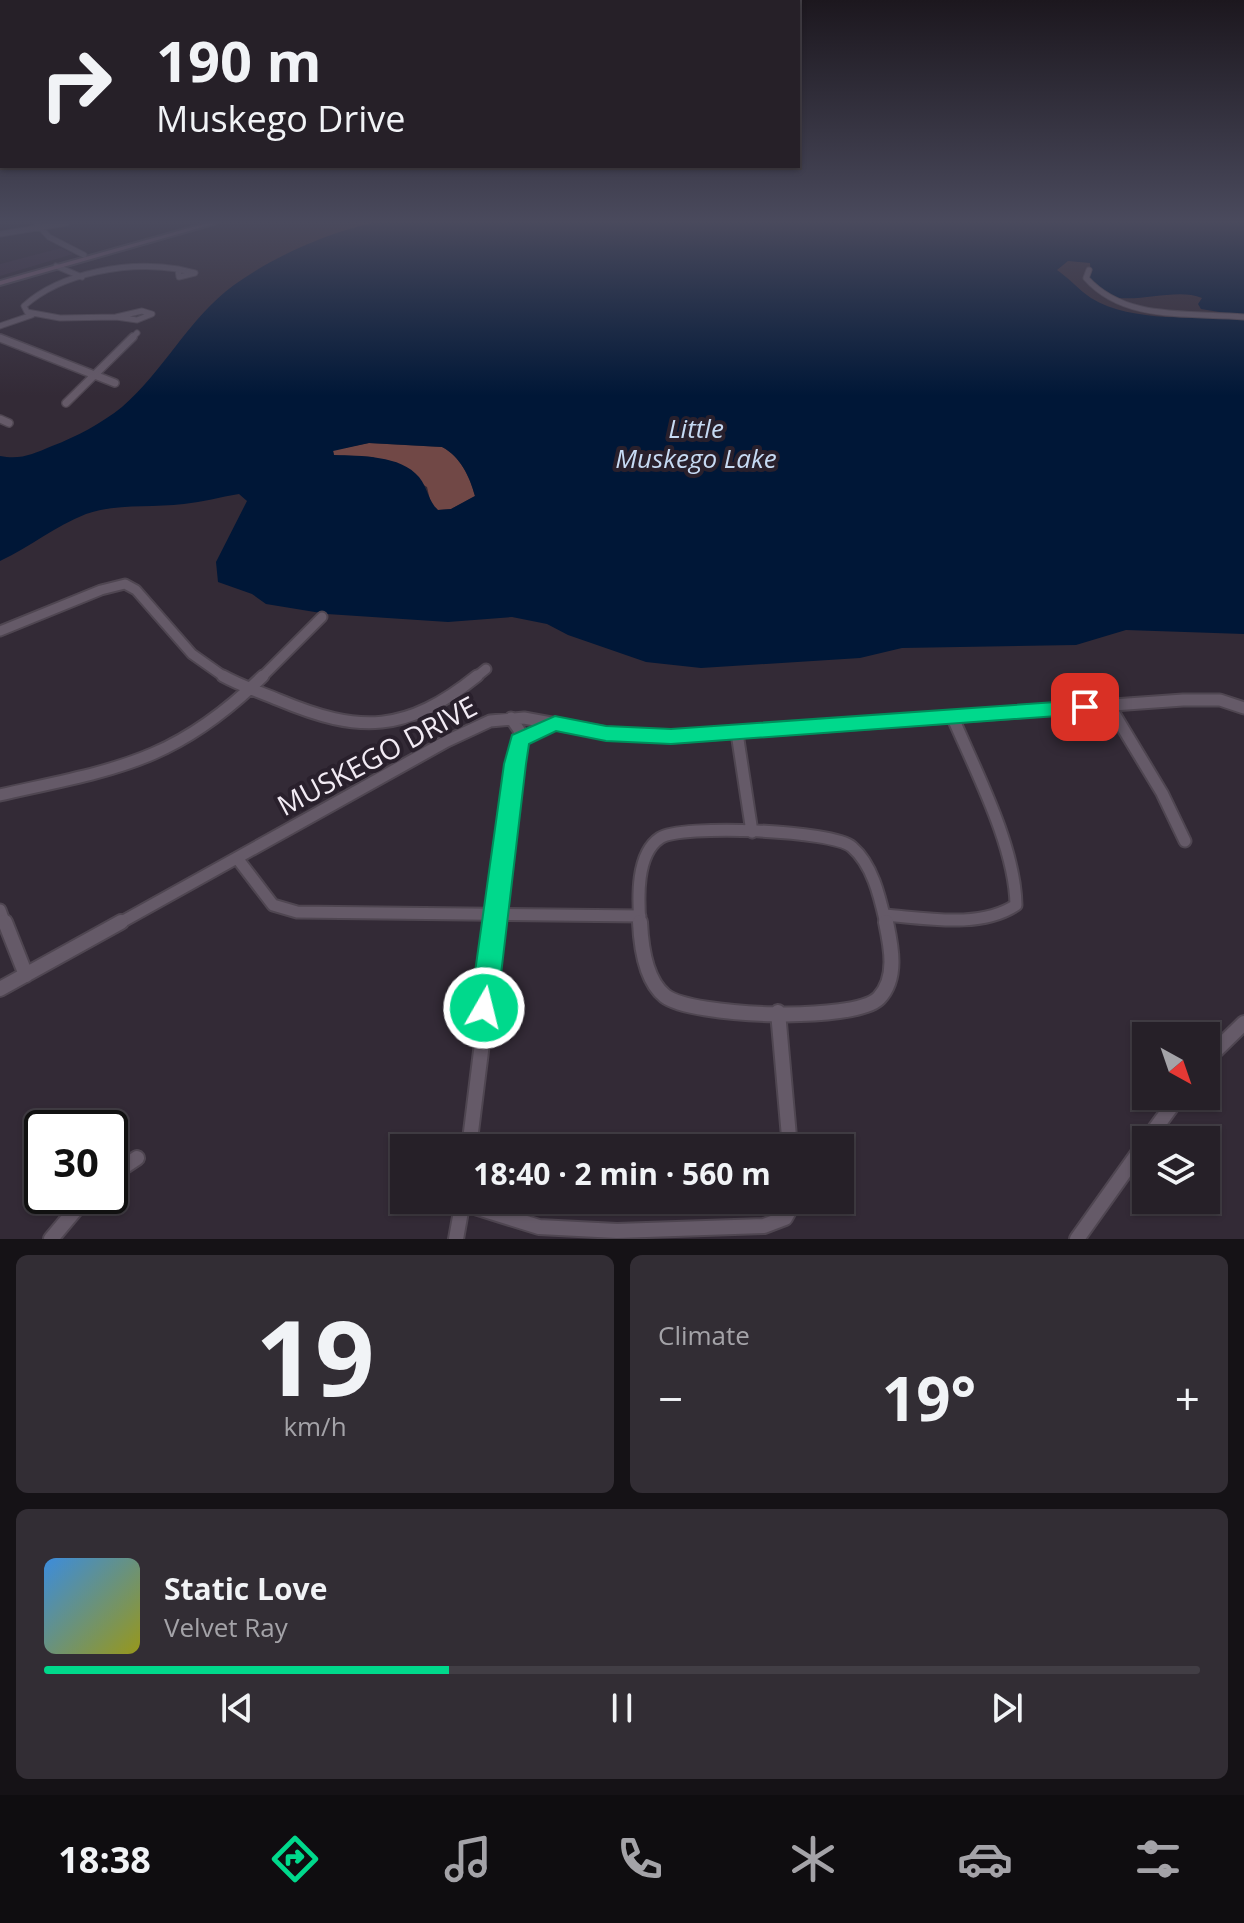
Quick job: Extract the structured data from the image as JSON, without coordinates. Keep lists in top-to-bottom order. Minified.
{"streets":{"street":["MUSKEGO DRIVE"]},"water":["Little Muskego Lake"],"north":"bottom right","page":{"turn":["190 m","Muskego Drive"],"limit":"30","trip":"18:40 · 2 min · 560 m","tile":[["19","km/h"],"Climate"],"heat":["−","19°","+"],"song":["Static Love","Velvet Ray"],"tabs":"18:38"}}
